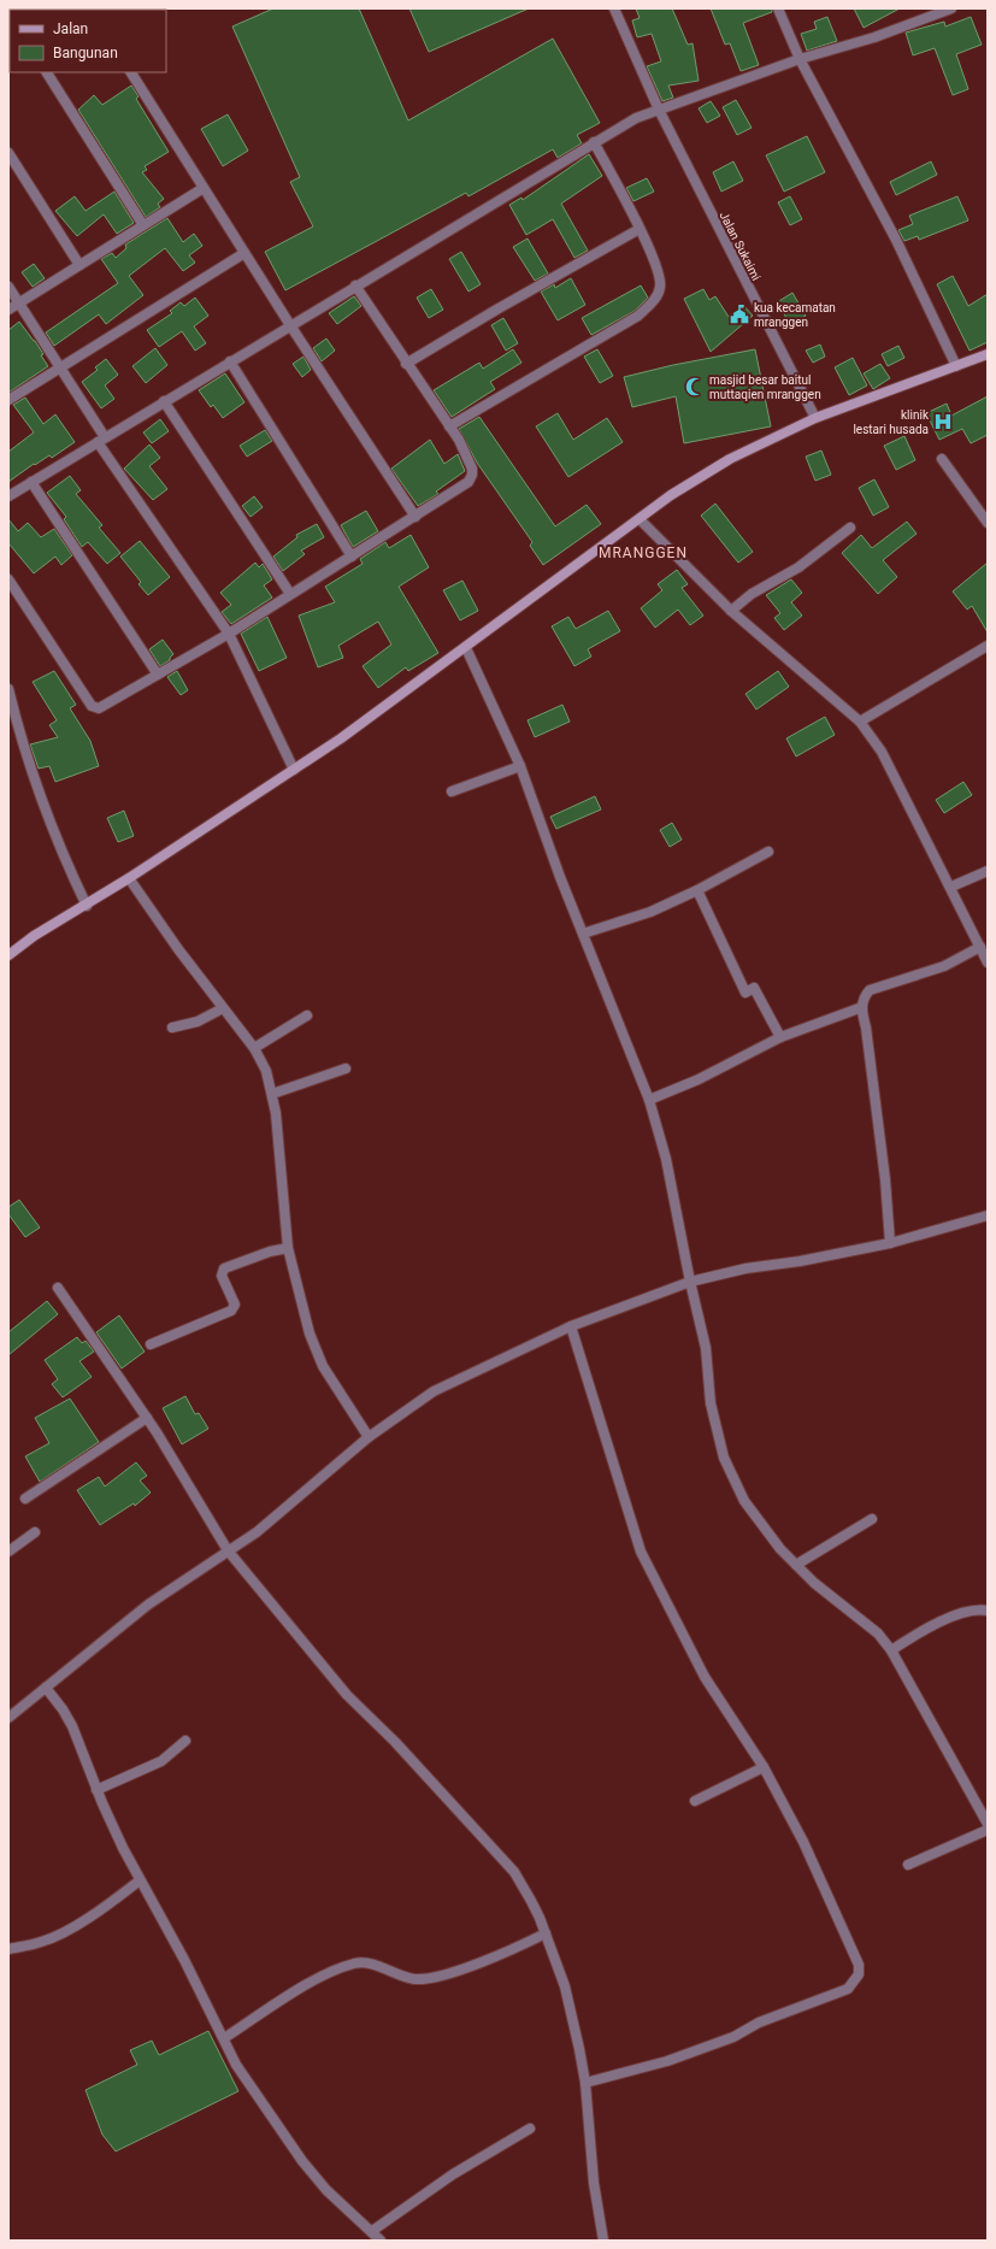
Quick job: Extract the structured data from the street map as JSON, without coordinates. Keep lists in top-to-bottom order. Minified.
{"streets":{"street":["Jalan Sukaimi"]},"districts":["MRANGGEN"],"places":{"public building":["kua kecamatan mranggen"],"mosque":["masjid besar baitul muttaqien mranggen"],"hospital":["klinik lestari husada"]},"legend":["Jalan","Bangunan"]}
